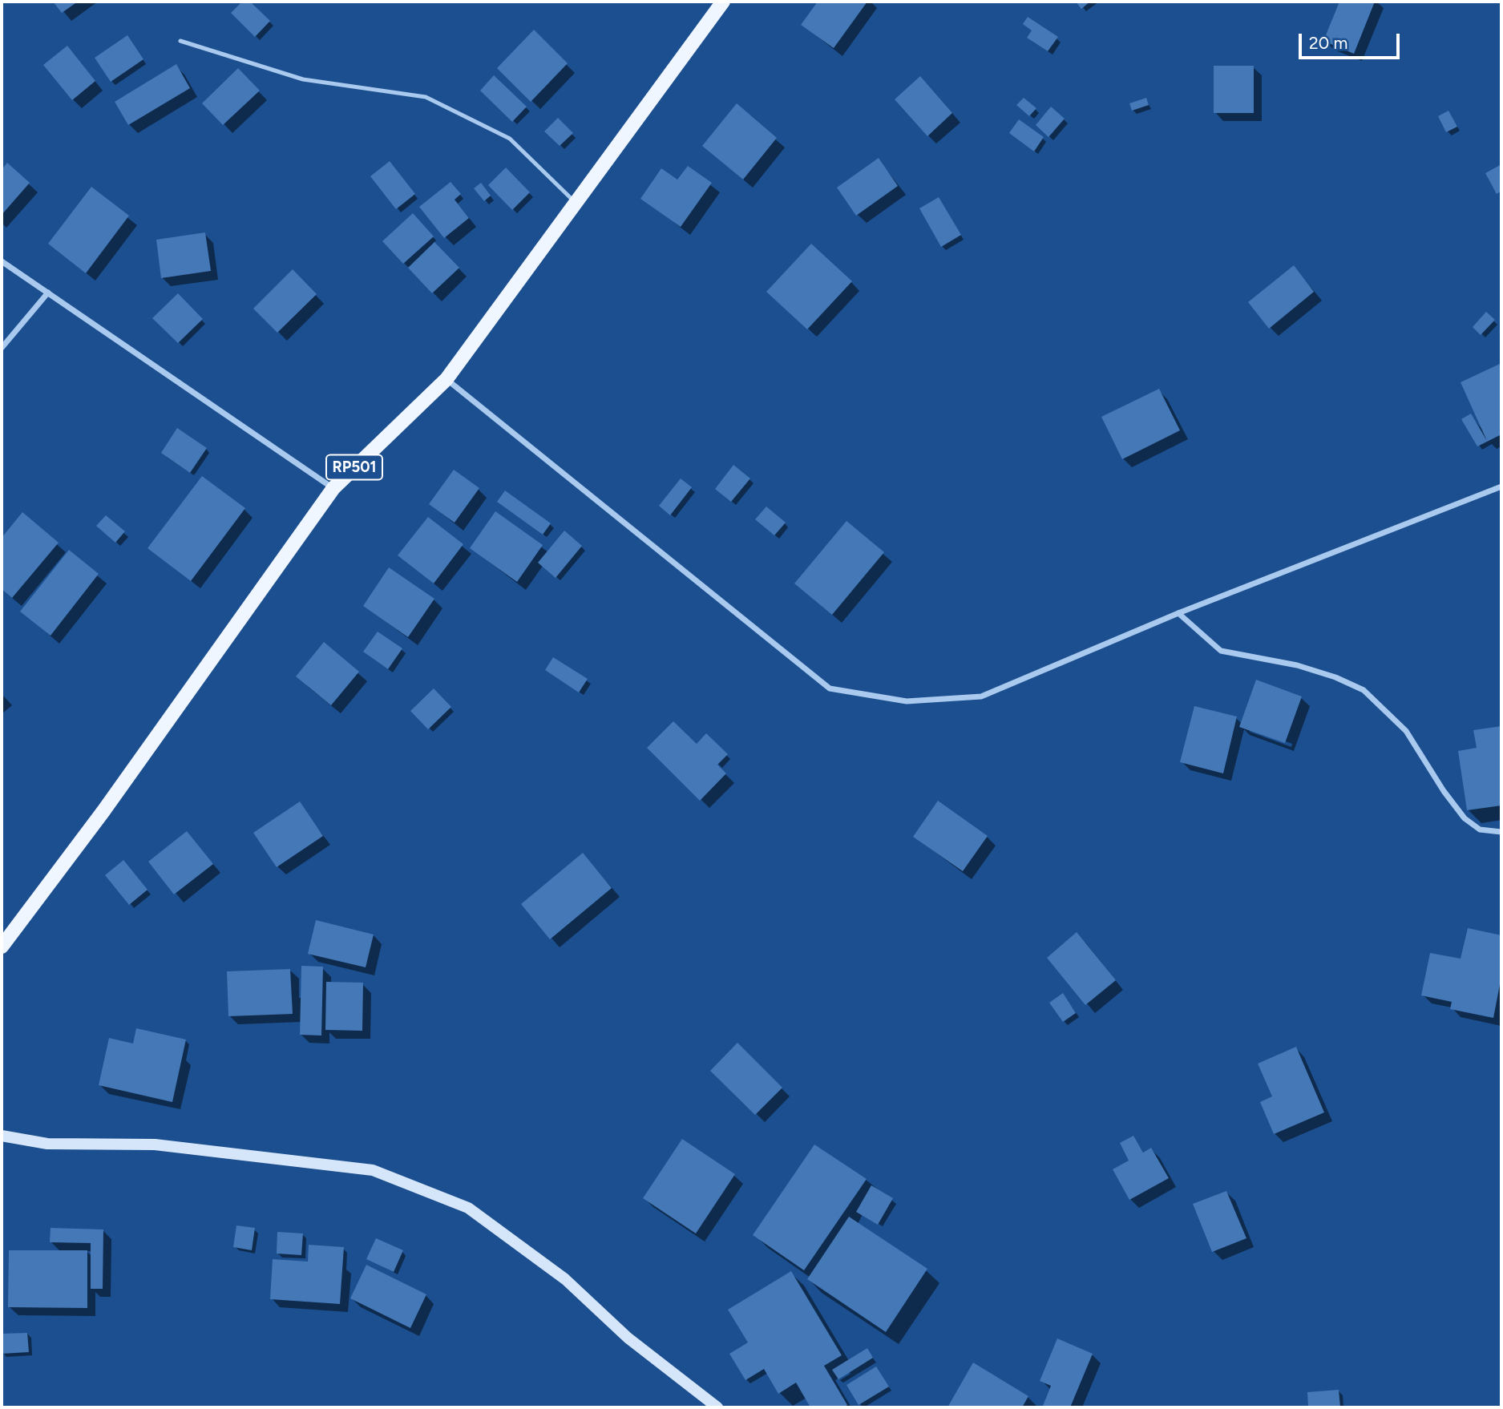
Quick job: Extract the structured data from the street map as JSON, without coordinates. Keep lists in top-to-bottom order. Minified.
{"streets":{"main road":["RP501"]},"scale_bar":"20 m"}
